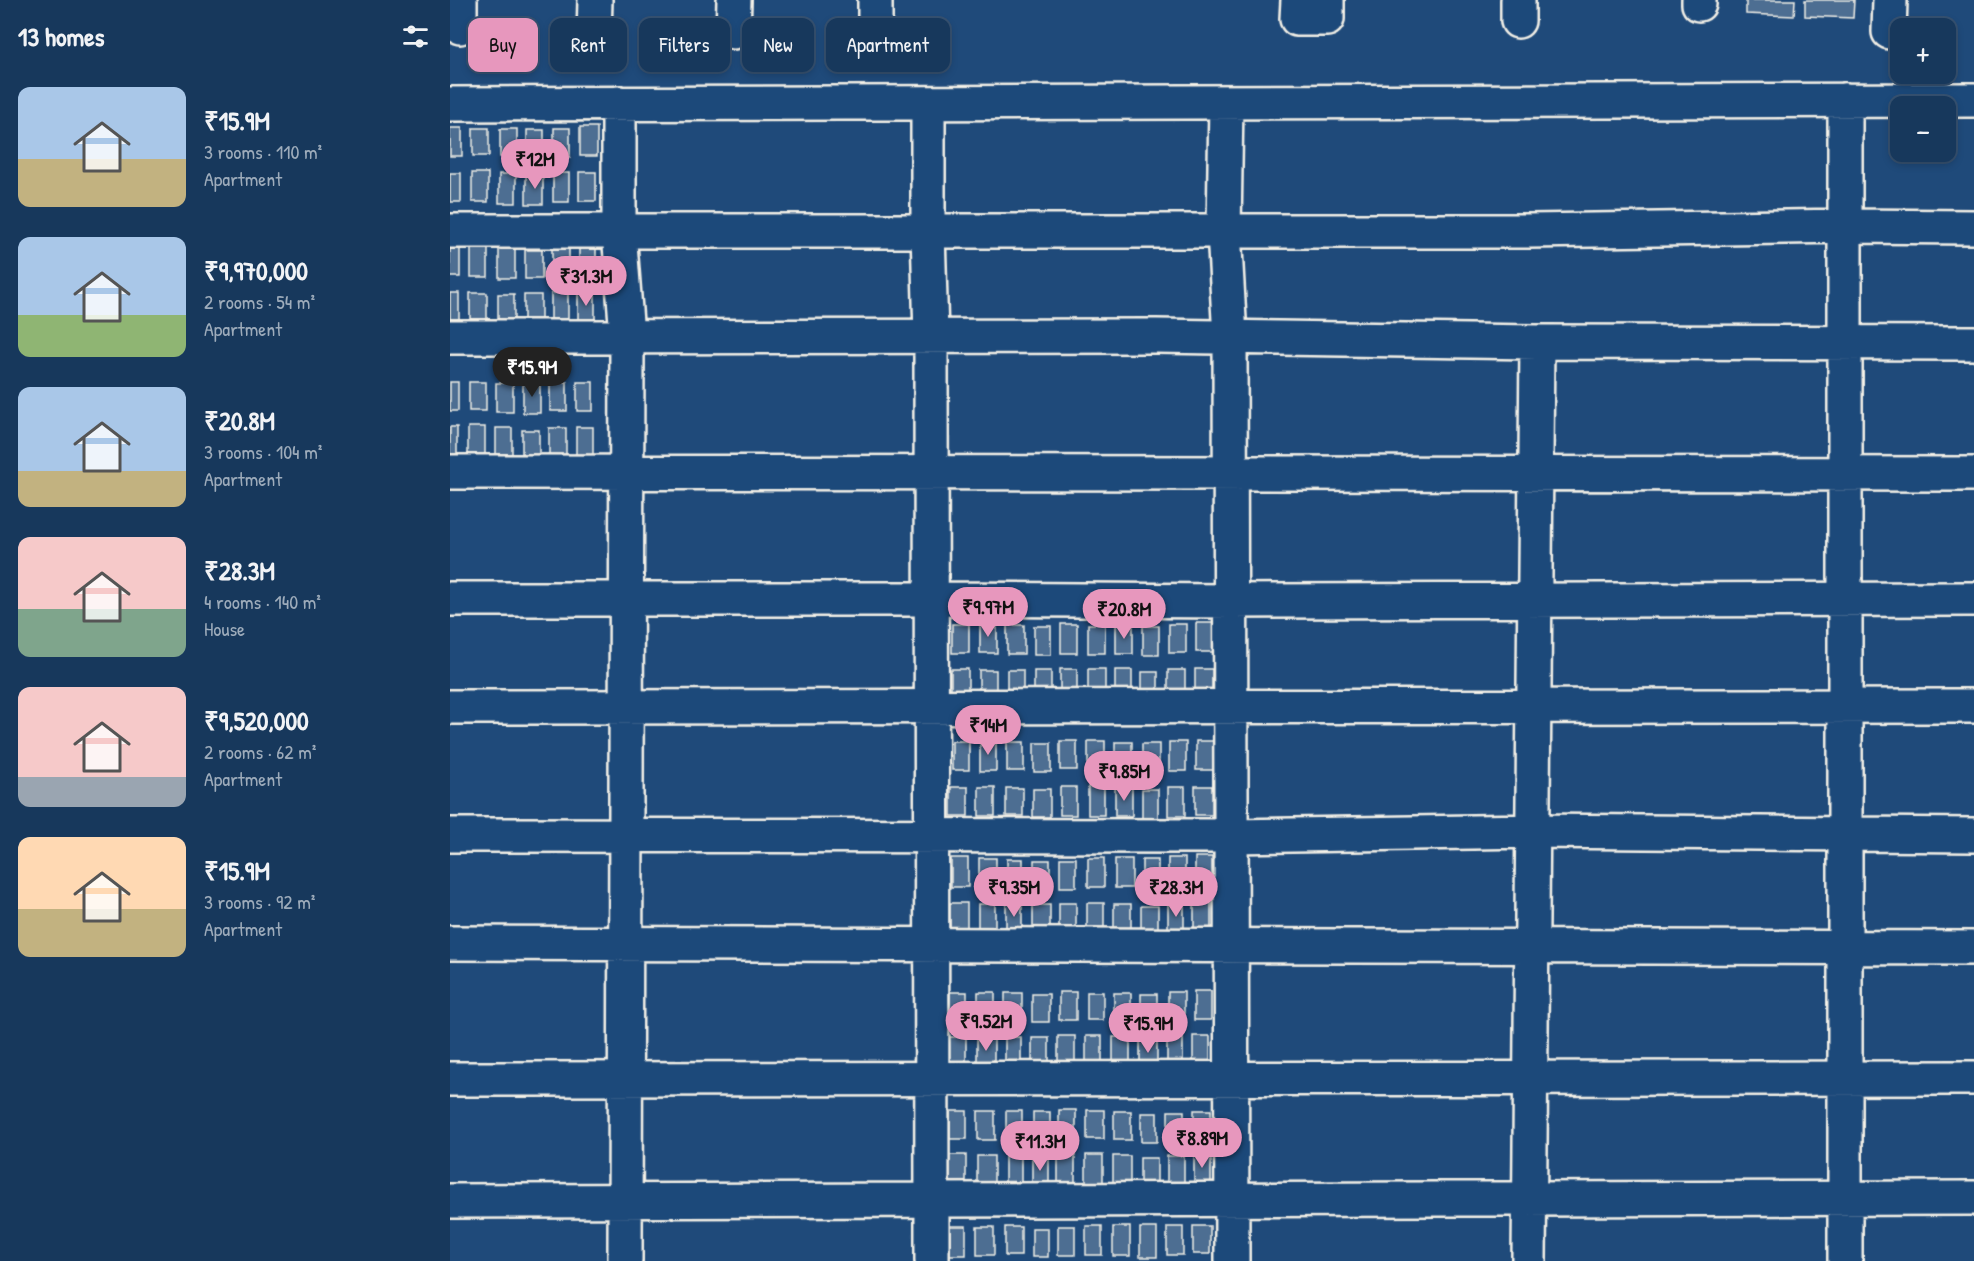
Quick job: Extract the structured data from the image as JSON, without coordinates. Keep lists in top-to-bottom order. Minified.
{"page":{"heading":"13 homes","map_buttons":["+","−"],"chip":["Buy","Rent","Filters","New","Apartment"],"list":[{"name":"₹15.9M","note":"3 rooms · 110 m² · Apartment"},{"name":"₹9,970,000","note":"2 rooms · 54 m² · Apartment"},{"name":"₹20.8M","note":"3 rooms · 104 m² · Apartment"},{"name":"₹28.3M","note":"4 rooms · 140 m² · House"},{"name":"₹9,520,000","note":"2 rooms · 62 m² · Apartment"},{"name":"₹15.9M","note":"3 rooms · 92 m² · Apartment"}],"price":["₹12M","₹31.3M","₹15.9M","₹9.97M","₹20.8M","₹14M","₹9.85M","₹9.35M","₹28.3M","₹9.52M","₹15.9M","₹8.89M","₹11.3M"]}}
